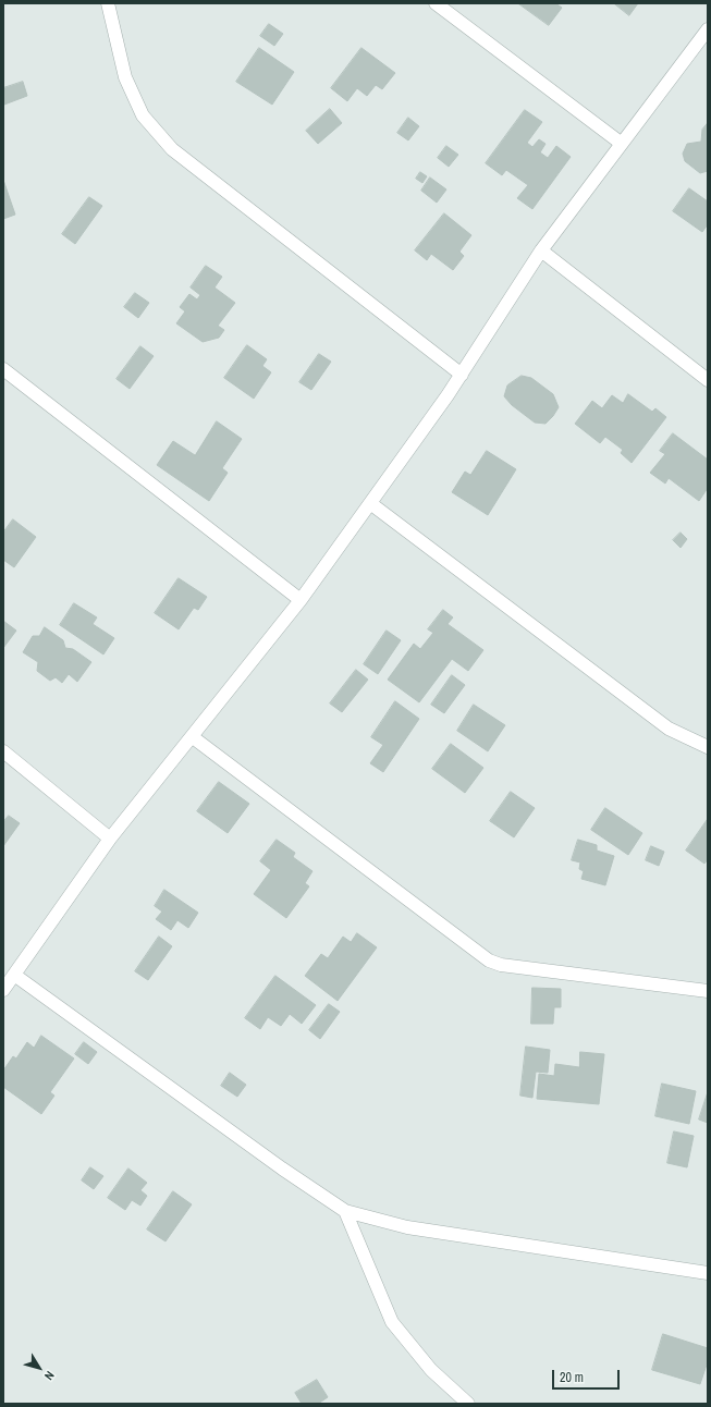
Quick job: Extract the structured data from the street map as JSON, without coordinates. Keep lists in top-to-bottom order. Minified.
{"scale_bar":"20 m","north":"bottom right"}
